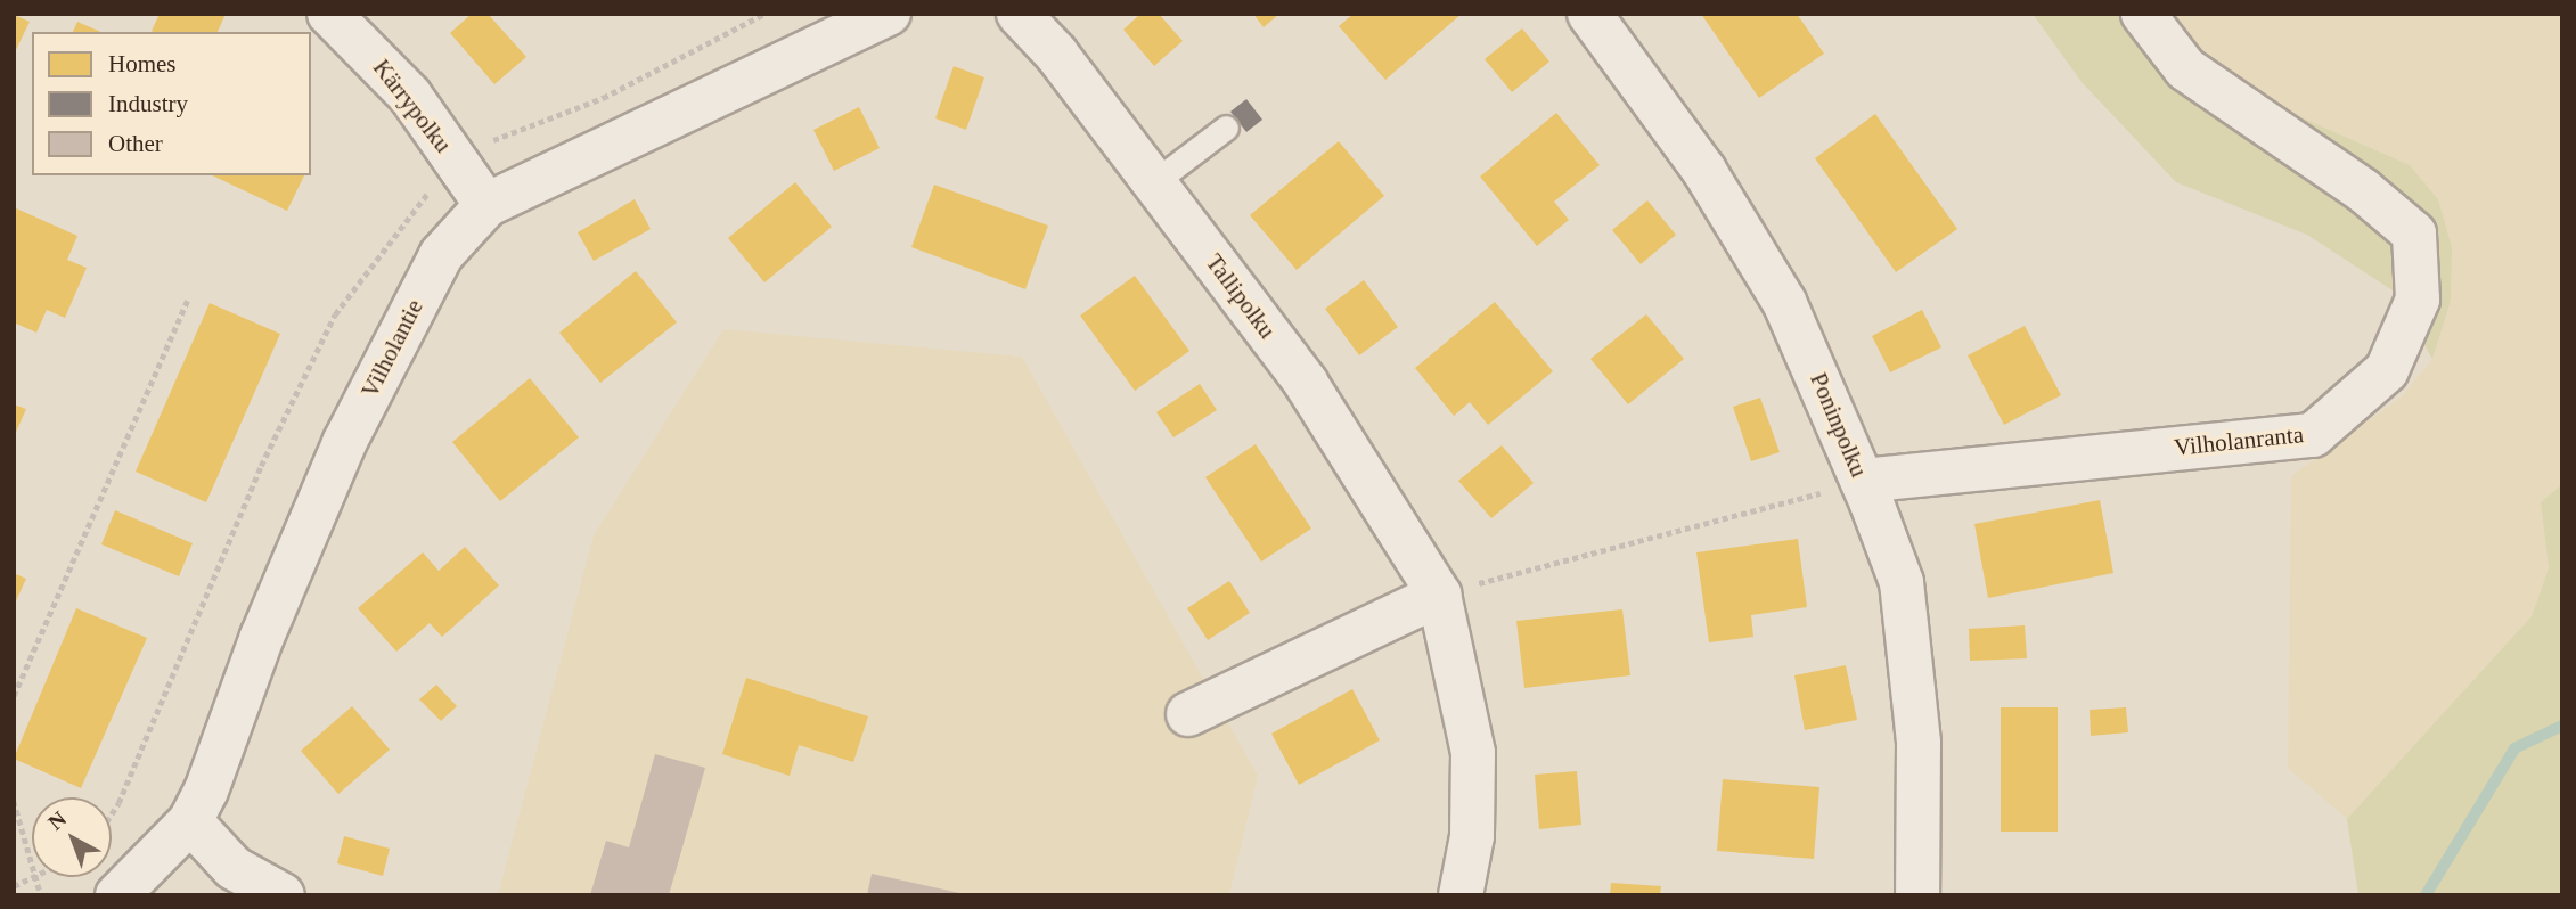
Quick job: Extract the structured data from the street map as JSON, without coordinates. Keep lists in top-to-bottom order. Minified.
{"streets":{"street":["Kärrypolku","Tallipolku","Vilholantie","Poninpolku","Vilholanranta"]},"crossings":[["Kärrypolku","Vilholantie"],["Poninpolku","Vilholanranta"]],"legend":["Homes","Industry","Other"],"north":"top left"}
